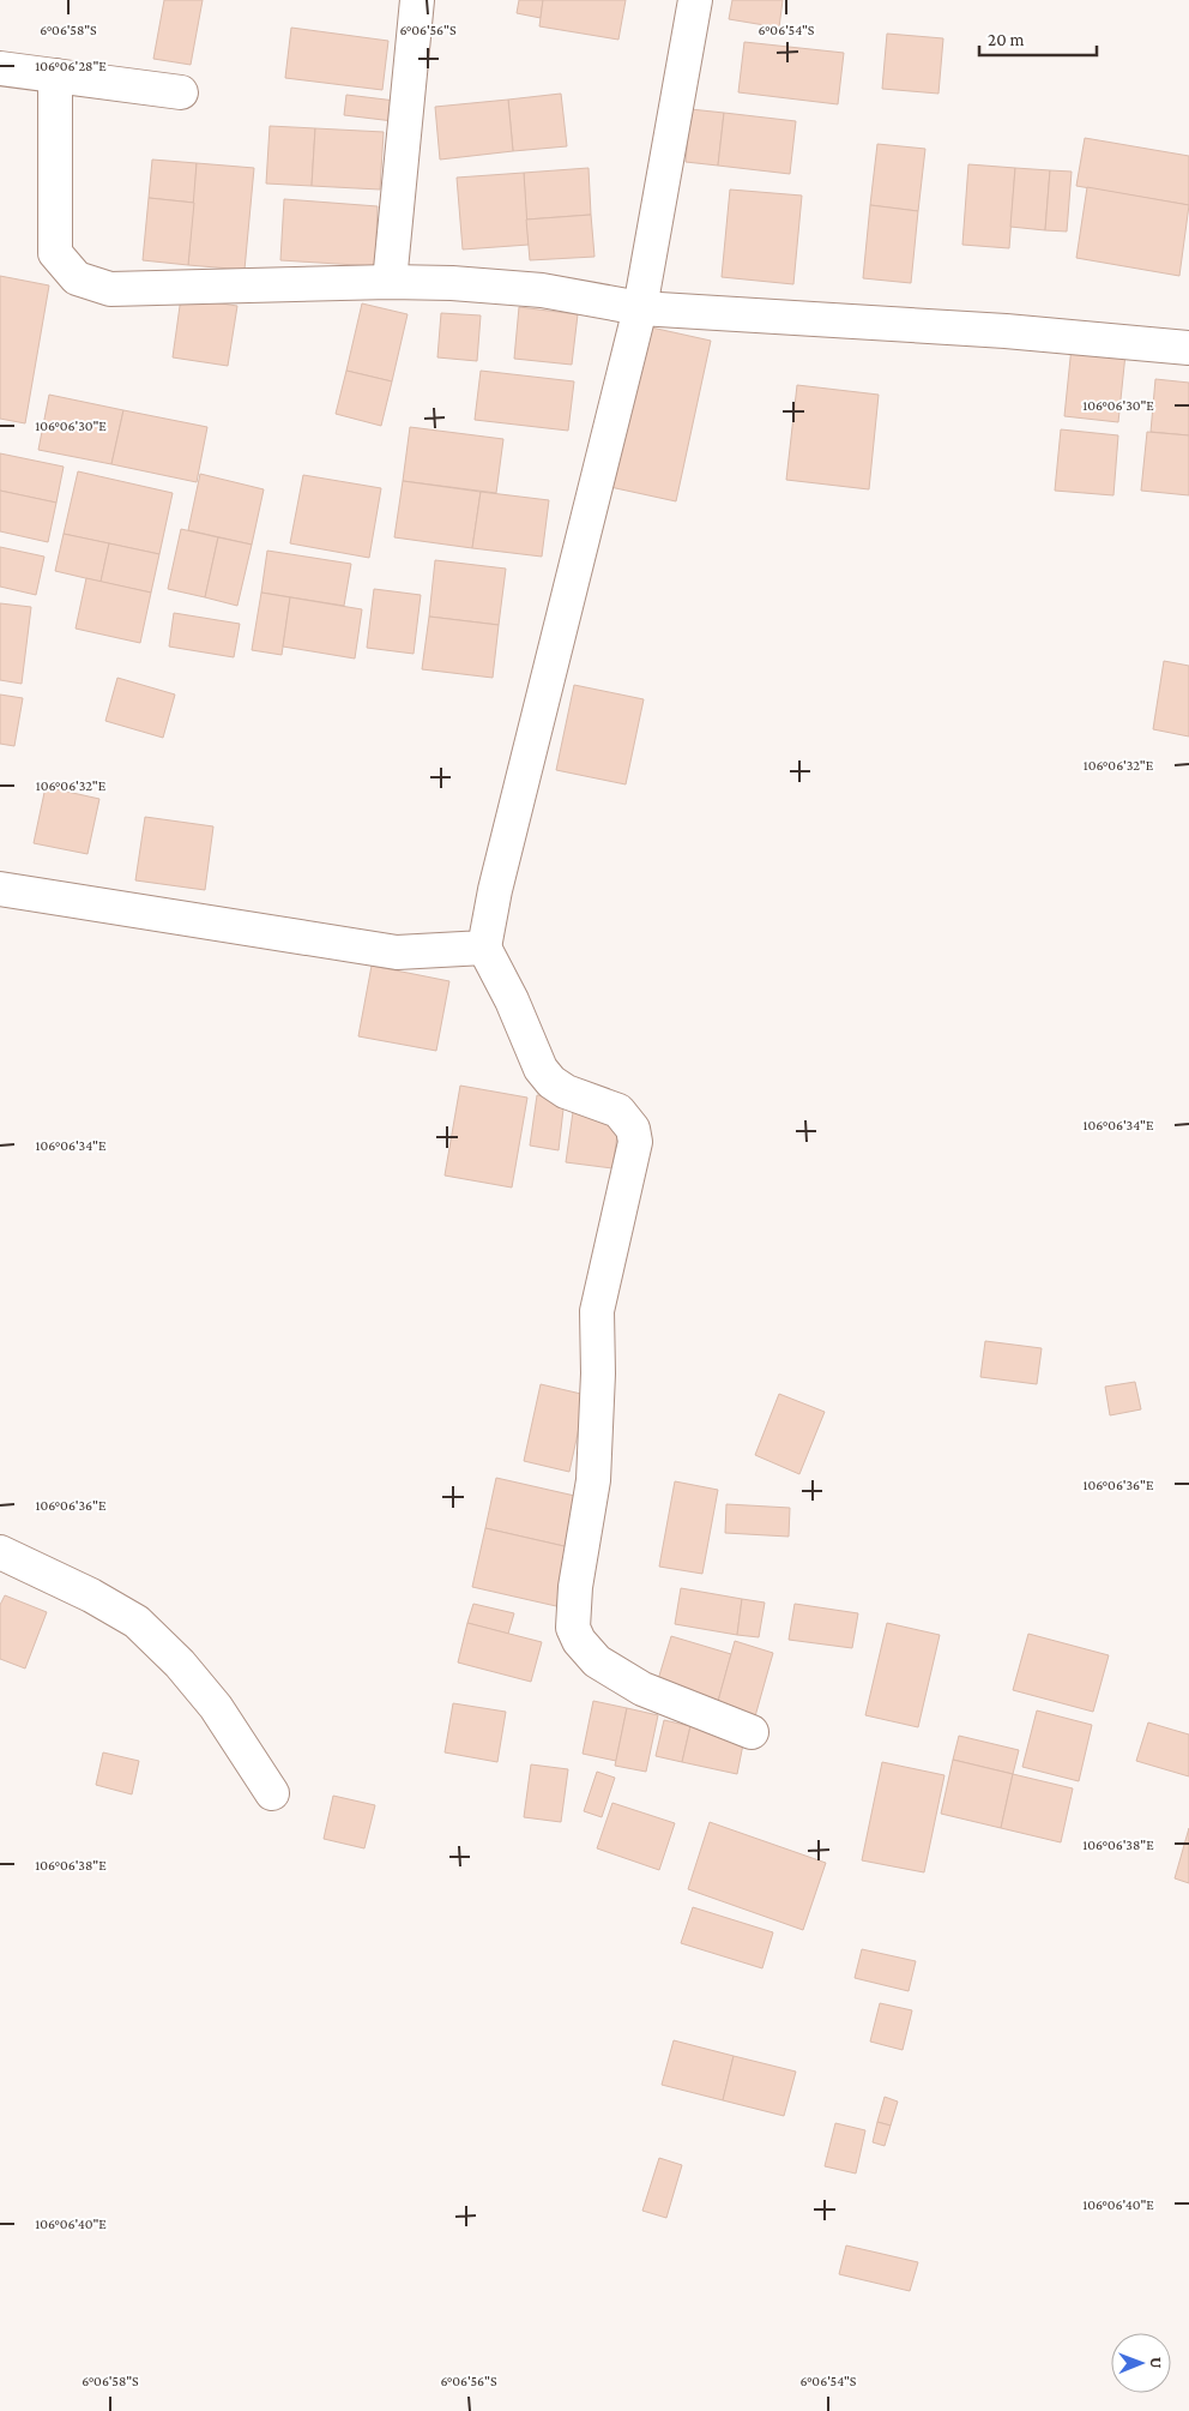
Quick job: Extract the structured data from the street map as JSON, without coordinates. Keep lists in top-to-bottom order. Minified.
{"scale_bar":"20 m","north":"right","coordinates":["6°06'58\"S","6°06'56\"S","6°06'54\"S","106°06'28\"E","106°06'30\"E","106°06'32\"E","106°06'34\"E","106°06'36\"E","106°06'38\"E","106°06'40\"E"]}
